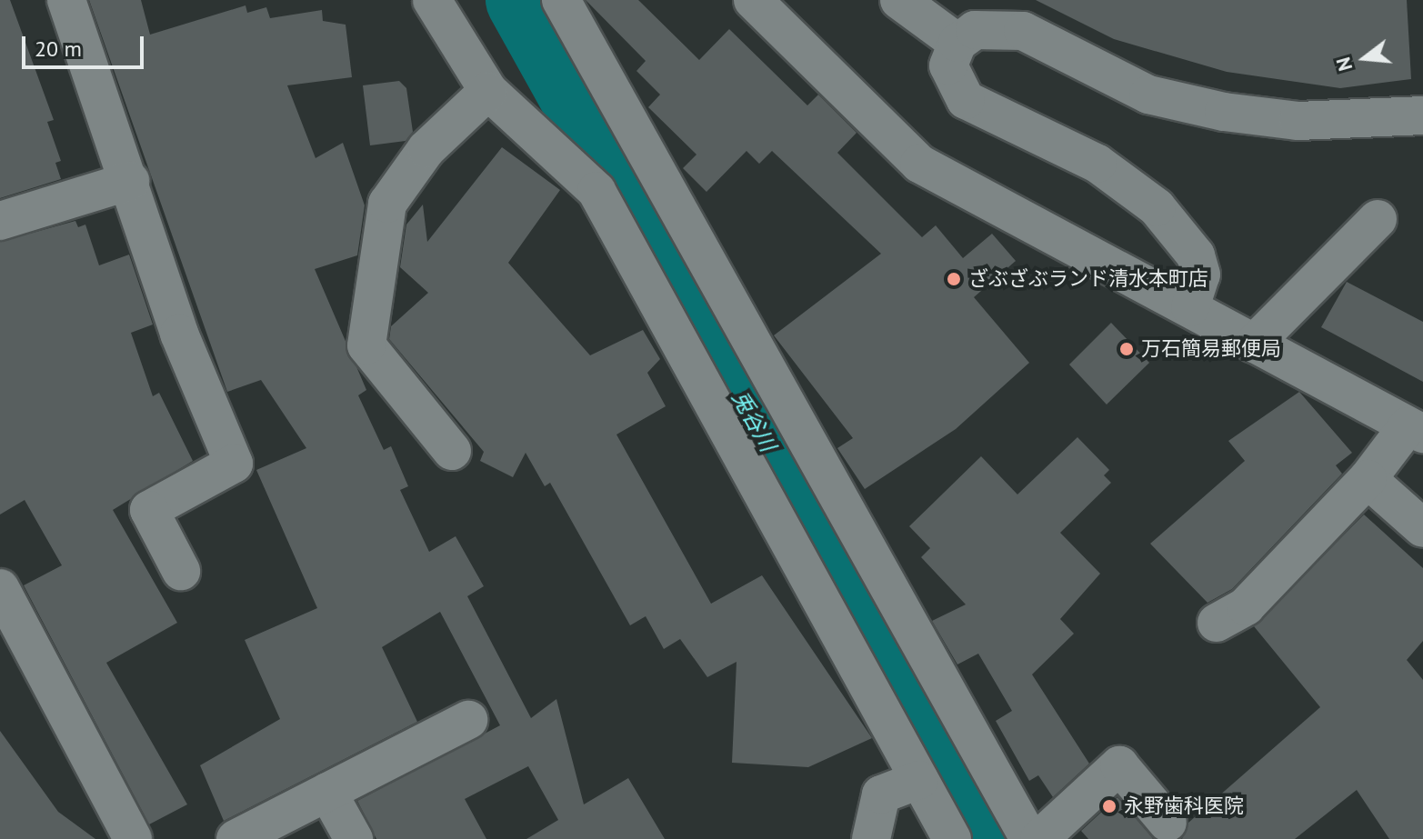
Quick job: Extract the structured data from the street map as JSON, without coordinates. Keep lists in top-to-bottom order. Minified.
{"water":["兎谷川"],"places":["ざぶざぶランド清水本町店","万石簡易郵便局","永野歯科医院"],"scale_bar":"20 m","north":"left"}
